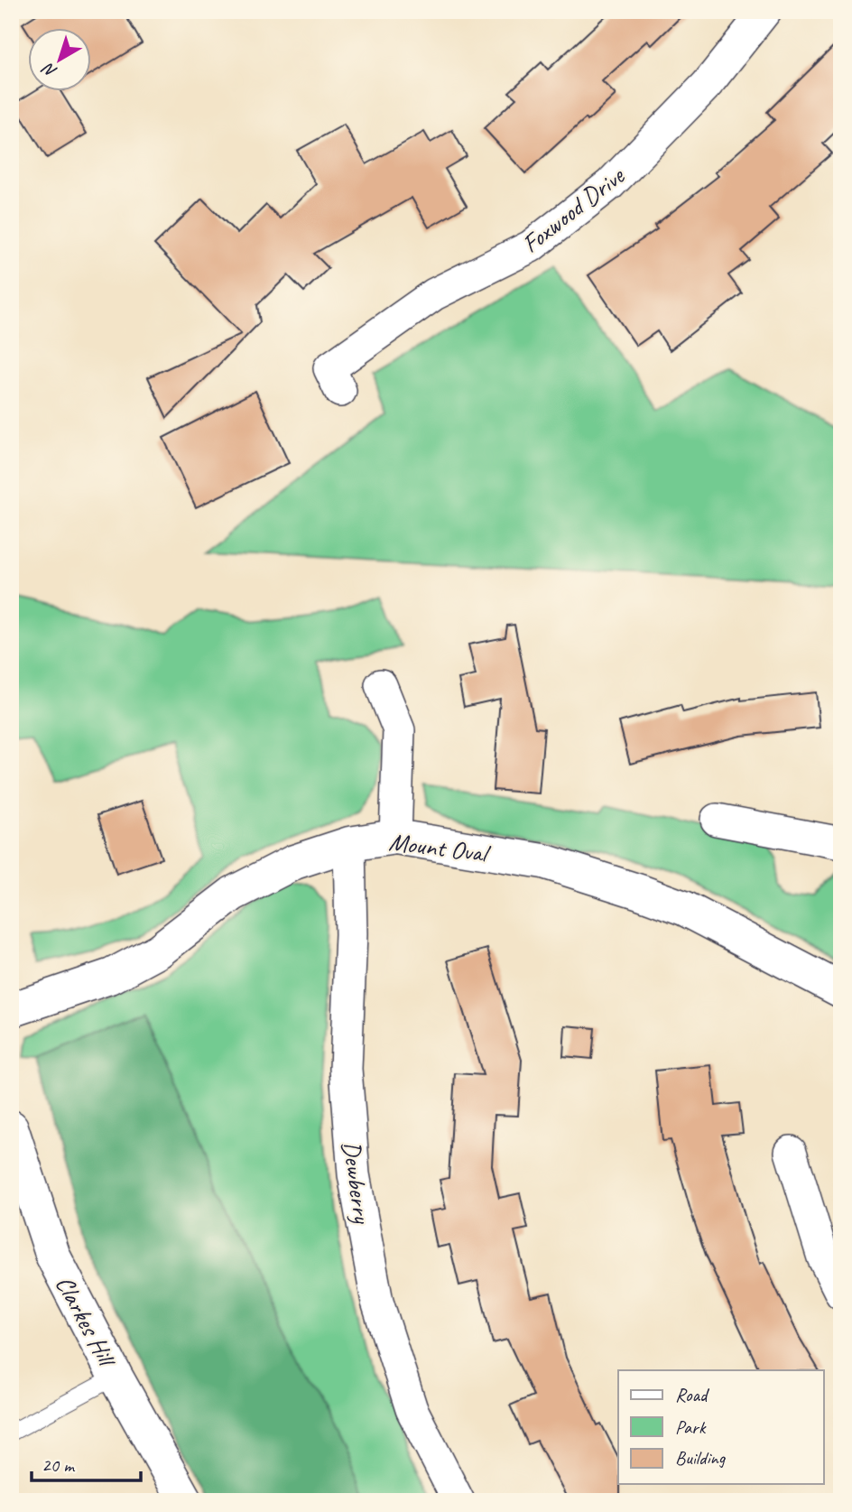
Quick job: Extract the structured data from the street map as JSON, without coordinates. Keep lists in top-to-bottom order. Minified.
{"streets":{"street":["Foxwood Drive","Mount Oval","Dewberry","Clarkes Hill"]},"crossings":[["Mount Oval","Dewberry"]],"legend":["Road","Park","Building"],"scale_bar":"20 m","north":"bottom left"}
